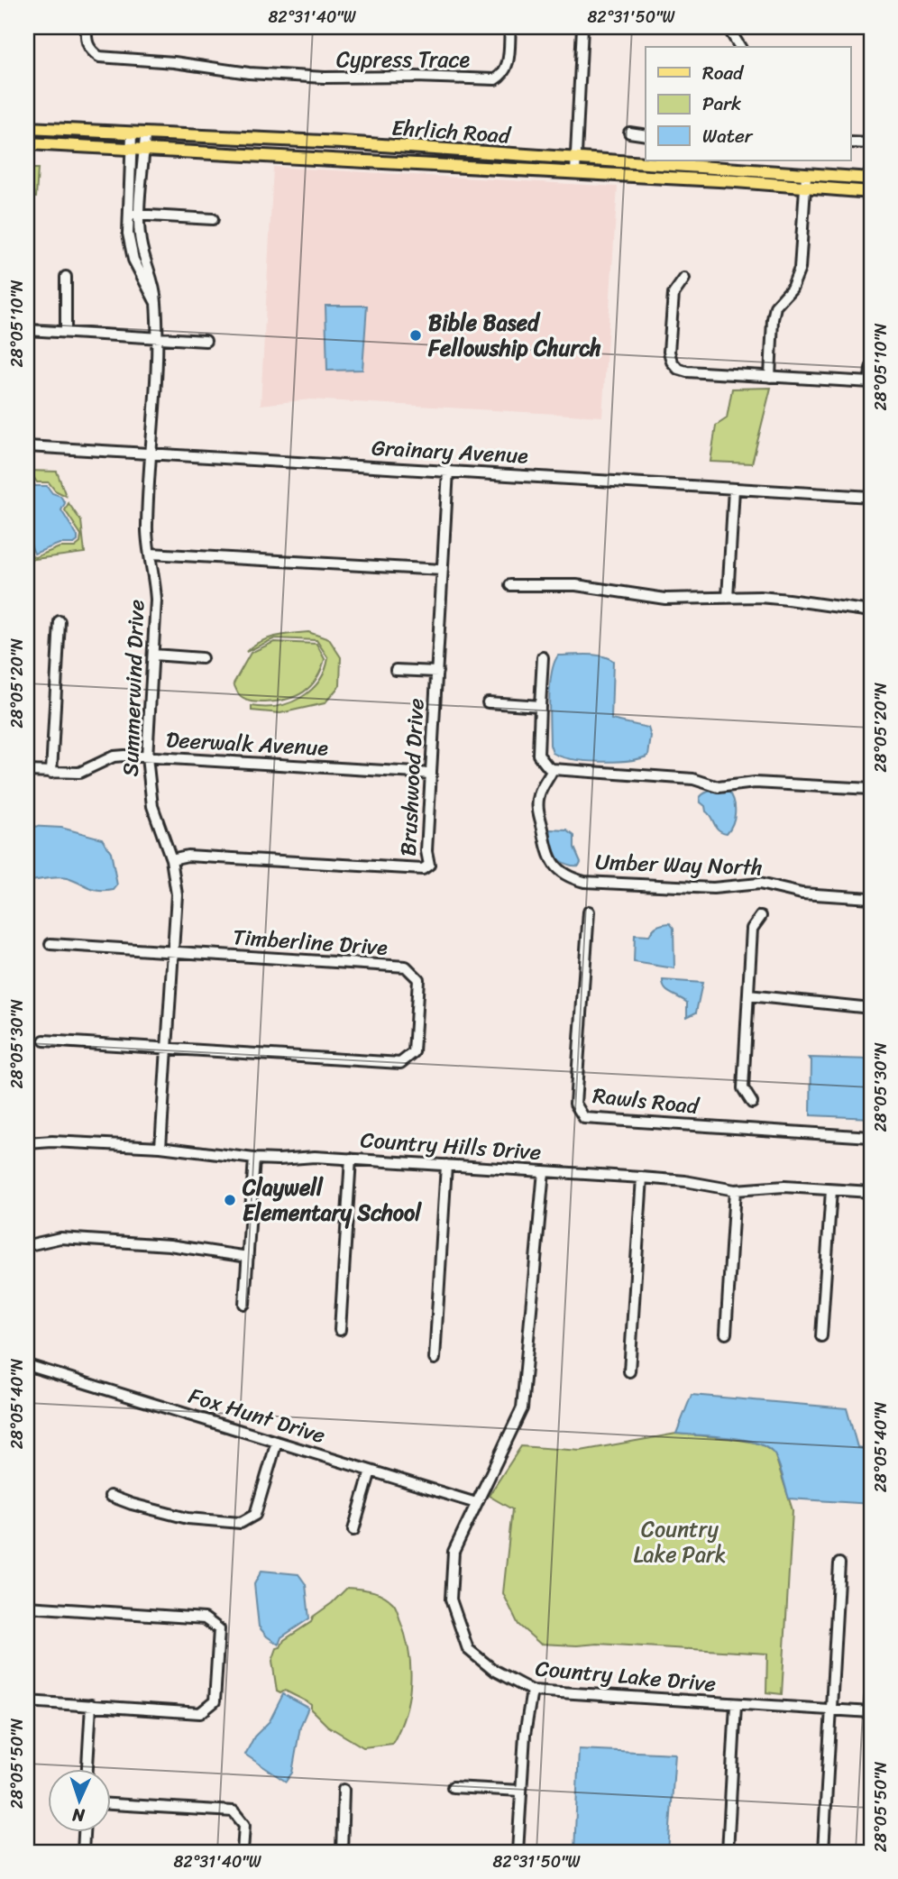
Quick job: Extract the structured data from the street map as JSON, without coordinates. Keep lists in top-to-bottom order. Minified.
{"streets":{"main road":["Ehrlich Road"],"street":["Cypress Trace","Grainary Avenue","Summerwind Drive","Deerwalk Avenue","Brushwood Drive","Umber Way North","Timberline Drive","Rawls Road","Country Hills Drive","Fox Hunt Drive","Country Lake Drive"]},"crossings":[["Ehrlich Road","Summerwind Drive"],["Grainary Avenue","Summerwind Drive"],["Grainary Avenue","Brushwood Drive"],["Summerwind Drive","Deerwalk Avenue"],["Summerwind Drive","Brushwood Drive"],["Summerwind Drive","Timberline Drive"],["Summerwind Drive","Country Hills Drive"],["Deerwalk Avenue","Brushwood Drive"],["Country Hills Drive","Country Lake Drive"],["Fox Hunt Drive","Country Lake Drive"]],"parks":["Country Lake Park"],"places":["Bible Based Fellowship Church","Claywell Elementary School"],"legend":["Road","Park","Water"],"north":"bottom","coordinates":["82°31'40\"W","82°31'50\"W","28°05'10\"N","28°05'20\"N","28°05'30\"N","28°05'40\"N","28°05'50\"N"]}
